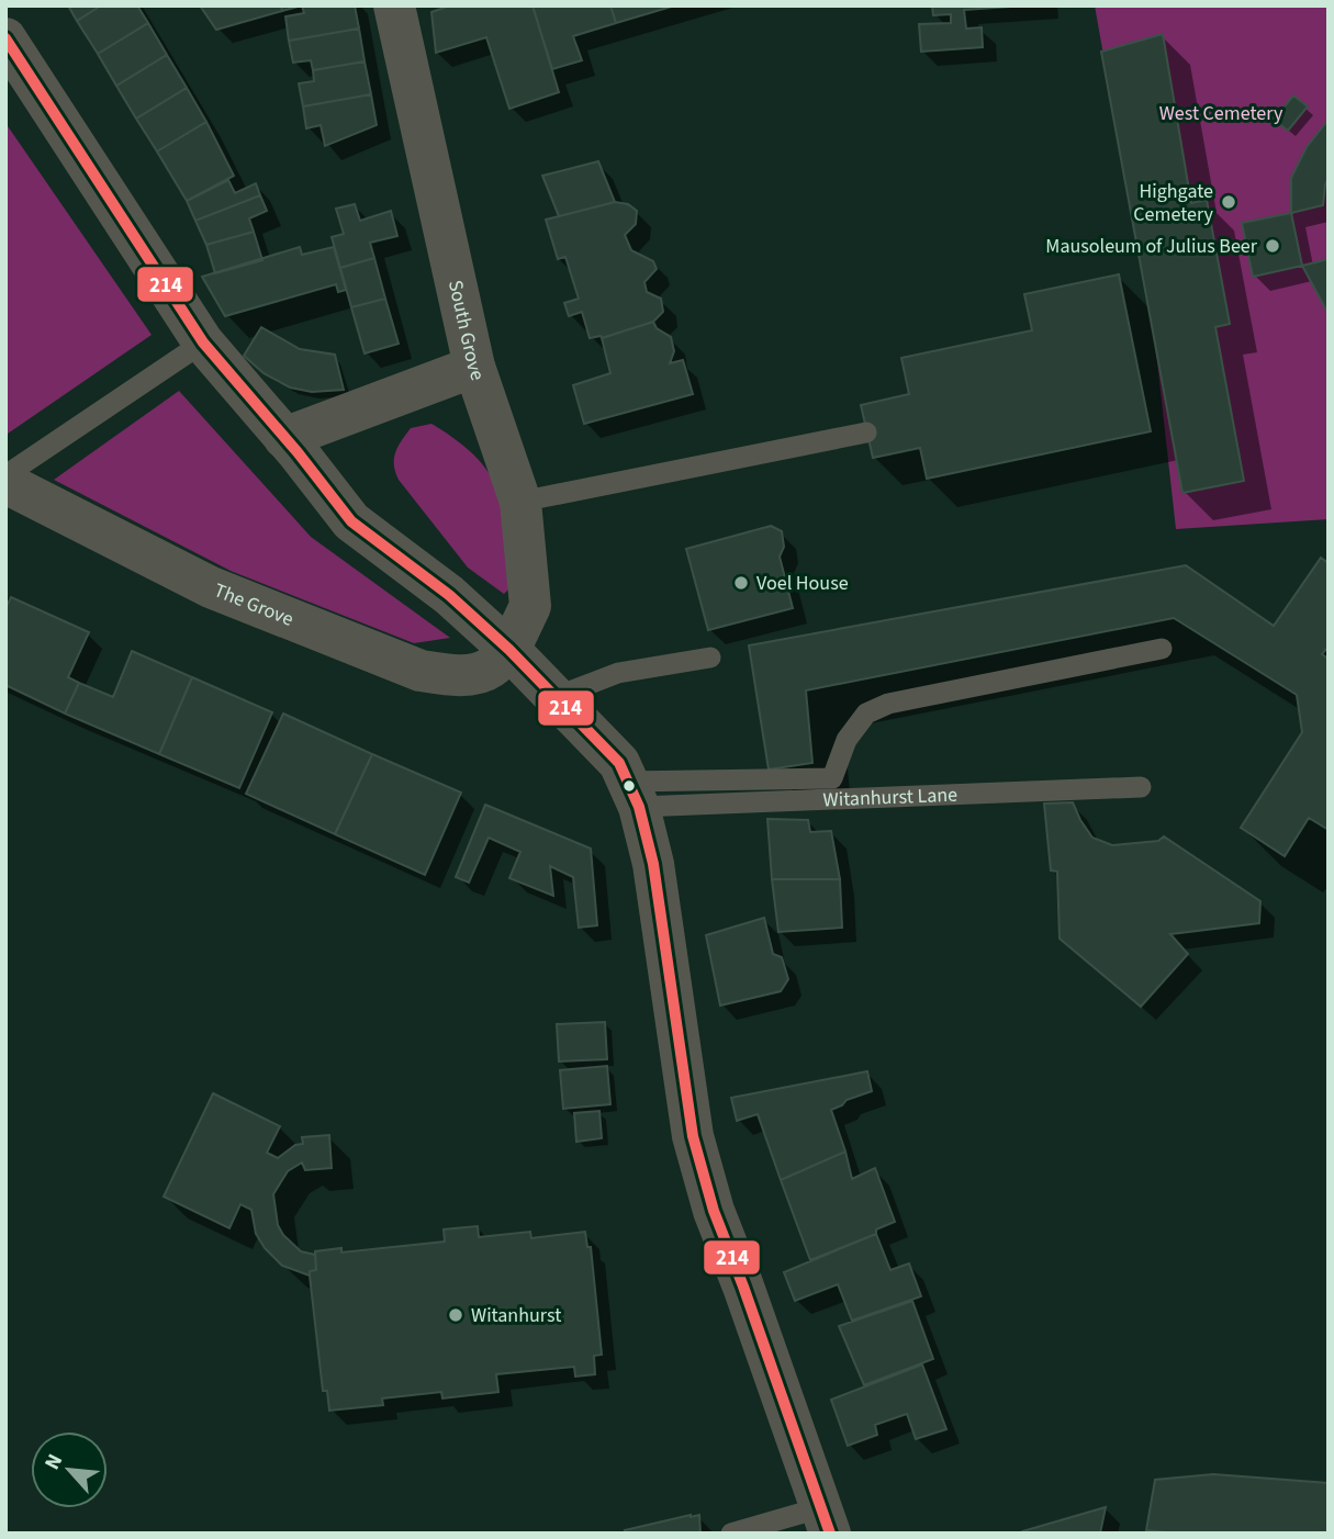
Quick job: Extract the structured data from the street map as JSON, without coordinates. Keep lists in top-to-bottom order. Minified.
{"streets":{"street":["South Grove","The Grove"],"lane":["Witanhurst Lane"]},"crossings":[["South Grove","The Grove"]],"parks":["West Cemetery"],"places":["Highgate Cemetery","Mausoleum of Julius Beer","Voel House","Witanhurst"],"lines":["transit line 214"],"north":"top left"}
